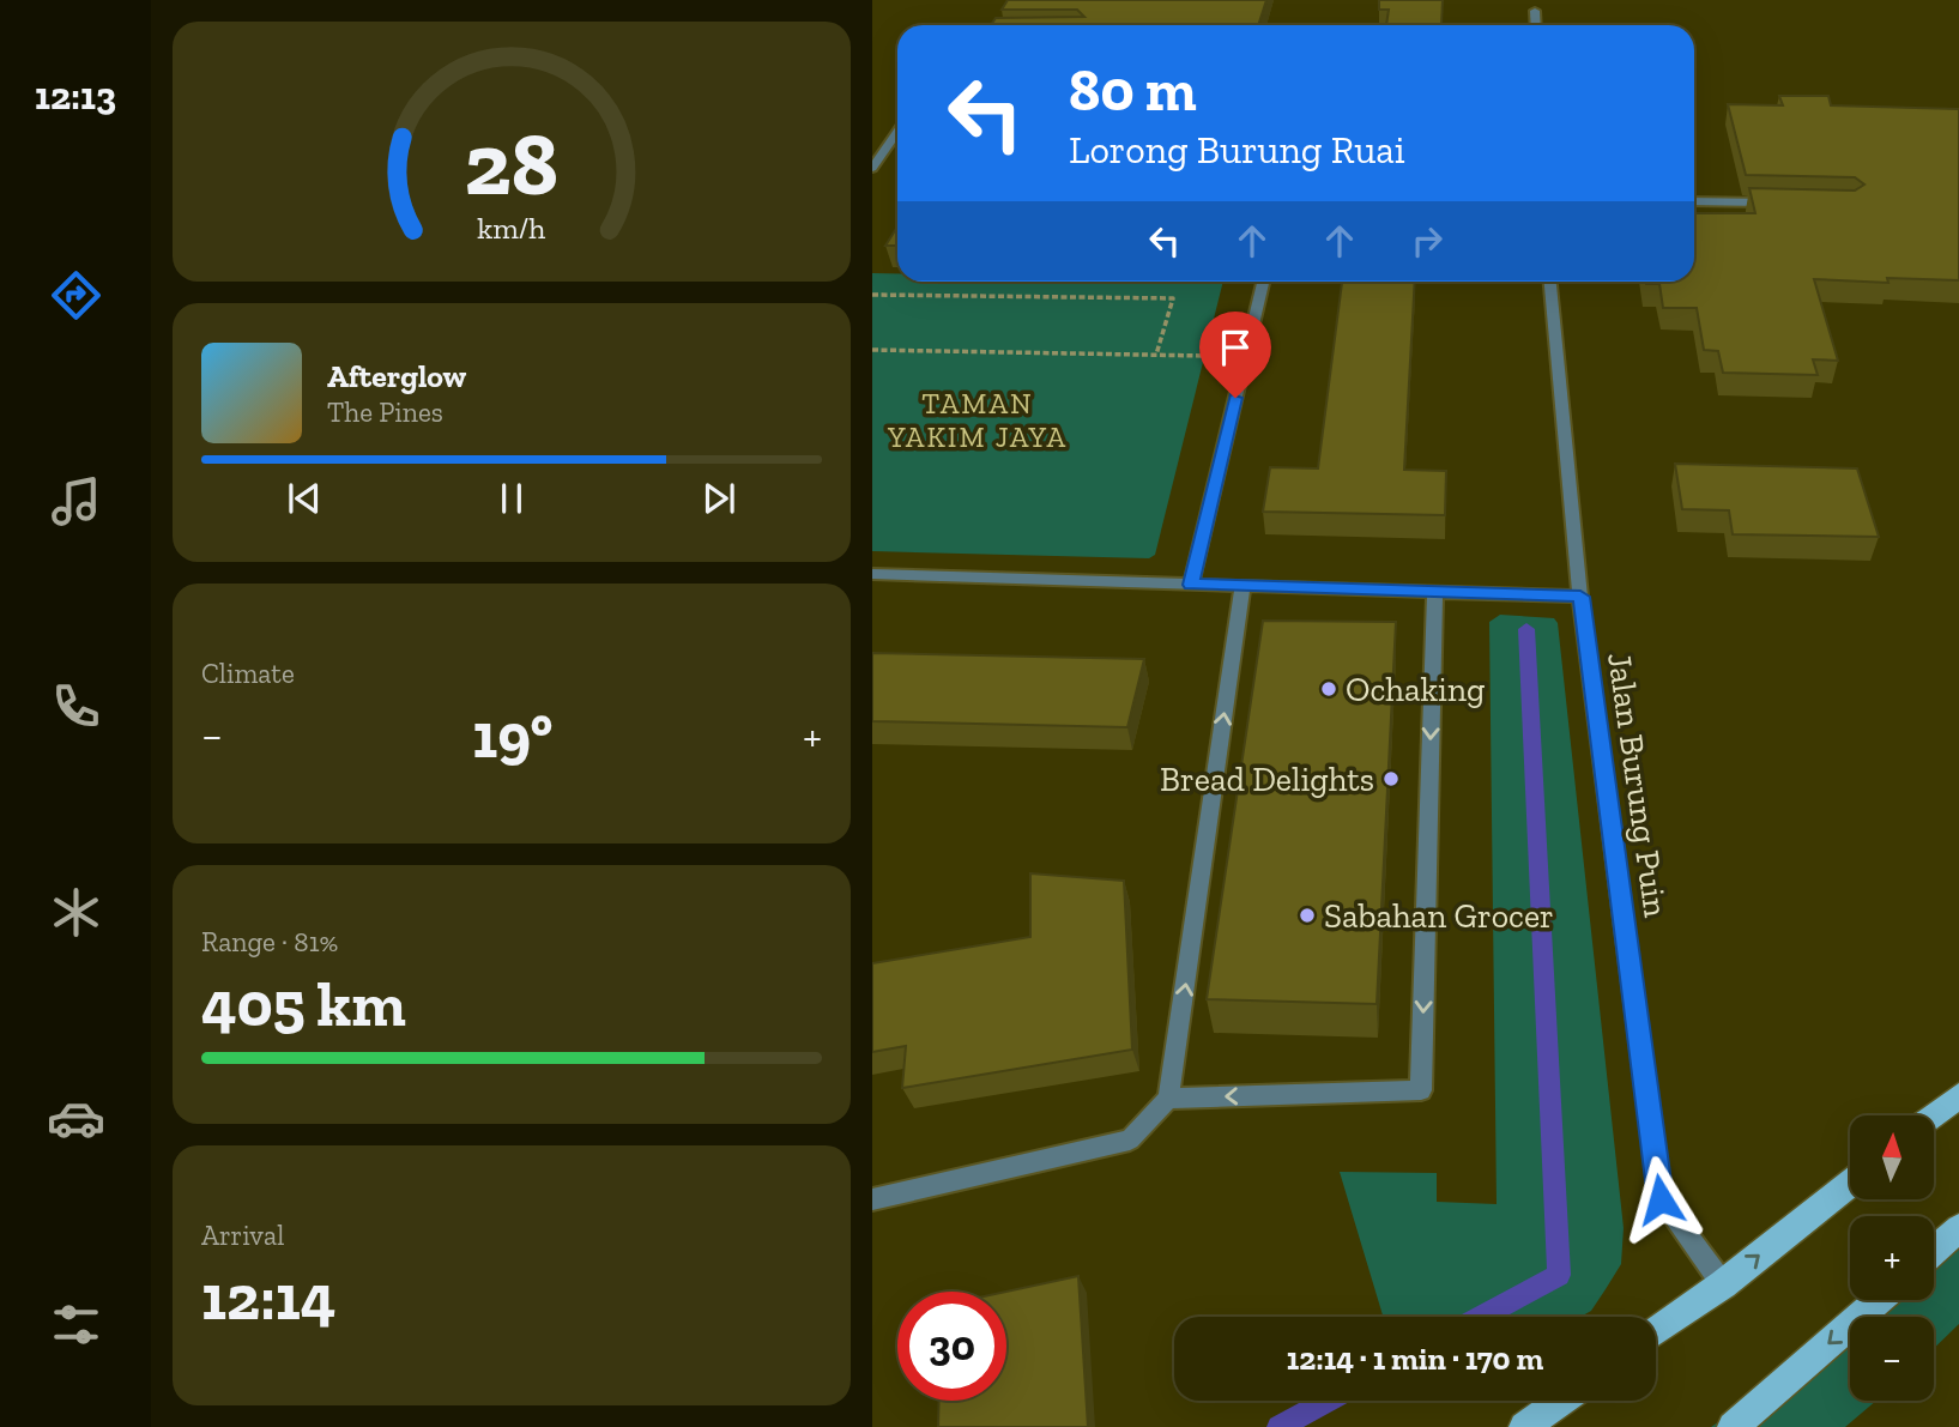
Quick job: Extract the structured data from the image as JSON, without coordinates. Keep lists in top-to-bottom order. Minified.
{"streets":{"street":["Jalan Burung Puin"]},"districts":["TAMAN YAKIM JAYA"],"places":["Ochaking","Bread Delights","Sabahan Grocer"],"north":"top","page":{"tabs":"12:13","turn":["80 m","Lorong Burung Ruai"],"song":["Afterglow","The Pines"],"tile":["Climate",["Range · 81%","405 km"],["Arrival","12:14"]],"heat":["−","19°","+"],"map_buttons":["+","−"],"limit":"30","trip":"12:14 · 1 min · 170 m","gauge":["28","km/h"]}}
